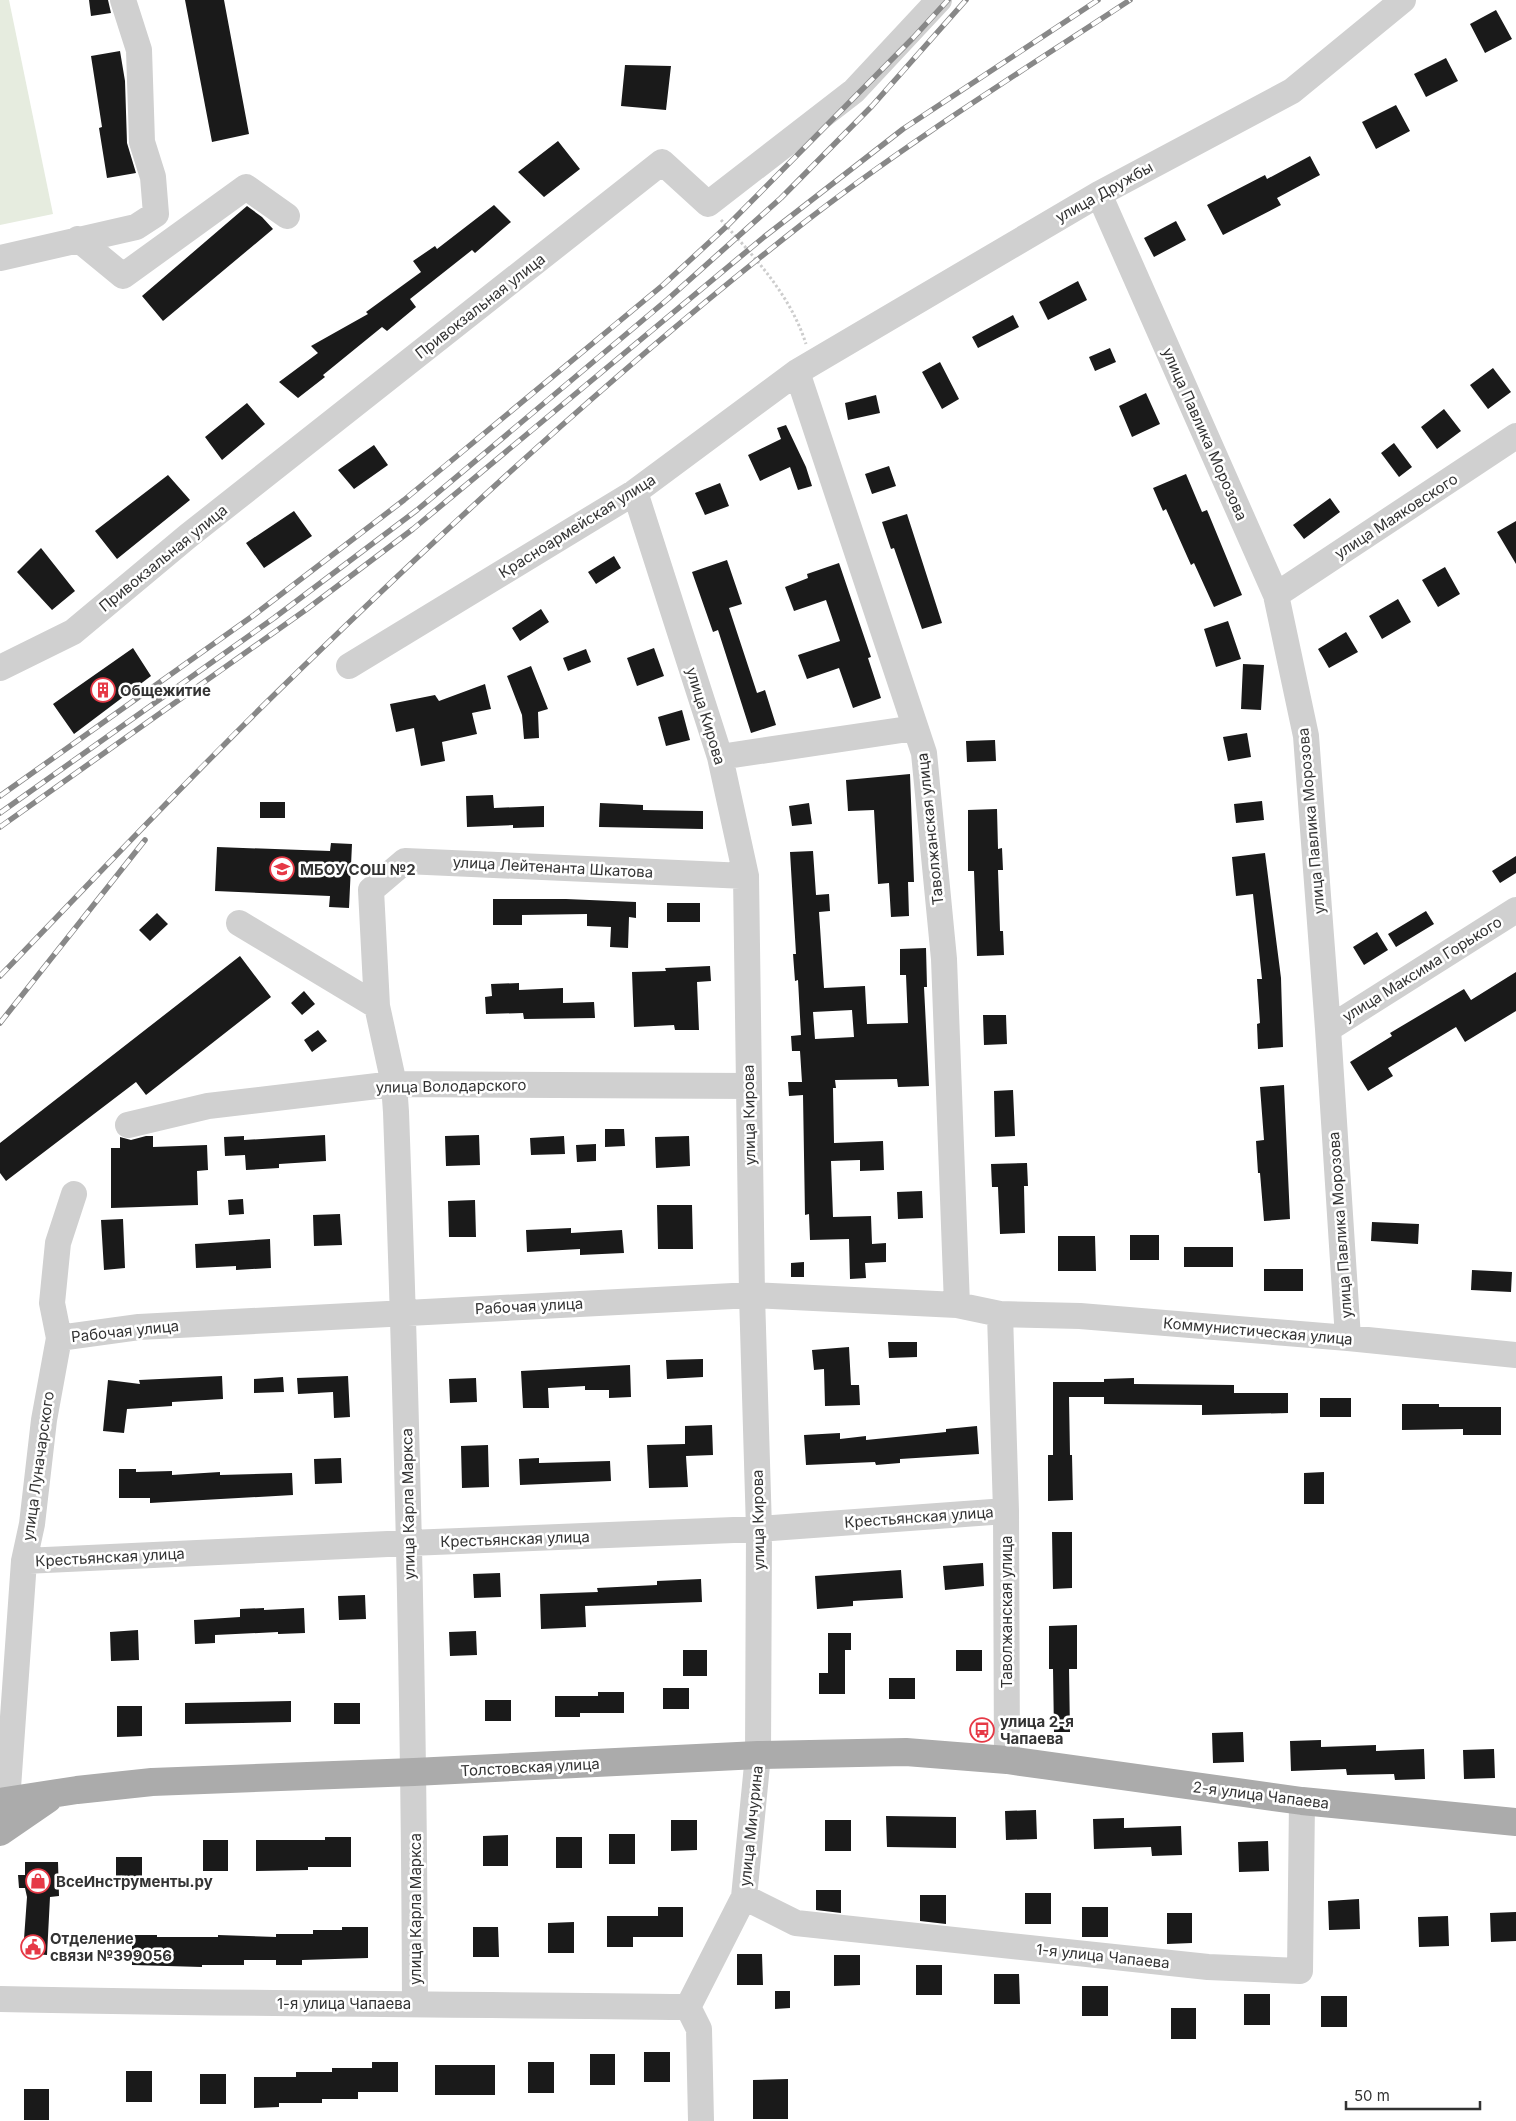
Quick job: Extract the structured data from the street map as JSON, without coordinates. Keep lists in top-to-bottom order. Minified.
{"streets":{"main road":["Толстовская улица","2-я улица Чапаева"],"street":["улица Дружбы","Привокзальная улица","улица Павлика Морозова","улица Маяковского","Красноармейская улица","улица Кирова","Таволжанская улица","улица Лейтенанта Шкатова","улица Максима Горького","улица Володарского","Рабочая улица","Коммунистическая улица","улица Луначарского","улица Карла Маркса","Крестьянская улица","улица Мичурина","1-я улица Чапаева"]},"crossings":[["улица Дружбы","улица Павлика Морозова"],["улица Дружбы","Красноармейская улица"],["улица Дружбы","Таволжанская улица"],["улица Павлика Морозова","улица Маяковского"],["улица Павлика Морозова","улица Максима Горького"],["улица Павлика Морозова","Коммунистическая улица"],["Красноармейская улица","улица Кирова"],["Красноармейская улица","Таволжанская улица"],["улица Кирова","улица Лейтенанта Шкатова"],["улица Кирова","улица Володарского"],["улица Кирова","Рабочая улица"],["улица Кирова","Крестьянская улица"],["улица Кирова","Толстовская улица"],["улица Кирова","улица Мичурина"],["Таволжанская улица","Рабочая улица"],["Таволжанская улица","Коммунистическая улица"],["Таволжанская улица","Крестьянская улица"],["Таволжанская улица","Толстовская улица"],["Таволжанская улица","2-я улица Чапаева"],["улица Лейтенанта Шкатова","улица Карла Маркса"],["улица Володарского","улица Карла Маркса"],["Рабочая улица","Коммунистическая улица"],["Рабочая улица","улица Луначарского"],["Рабочая улица","улица Карла Маркса"],["улица Луначарского","Крестьянская улица"],["улица Луначарского","Толстовская улица"],["улица Карла Маркса","Крестьянская улица"],["улица Карла Маркса","Толстовская улица"],["улица Карла Маркса","1-я улица Чапаева"],["Толстовская улица","2-я улица Чапаева"],["Толстовская улица","улица Мичурина"],["2-я улица Чапаева","1-я улица Чапаева"],["улица Мичурина","1-я улица Чапаева"]],"places":{"building":["Общежитие"],"school or university":["МБОУ СОШ №2"],"bus stop":["улица 2-я Чапаева"],"shop":["ВсеИнструменты.ру"],"public building":["Отделение связи №399056"]},"scale_bar":"50 m"}
